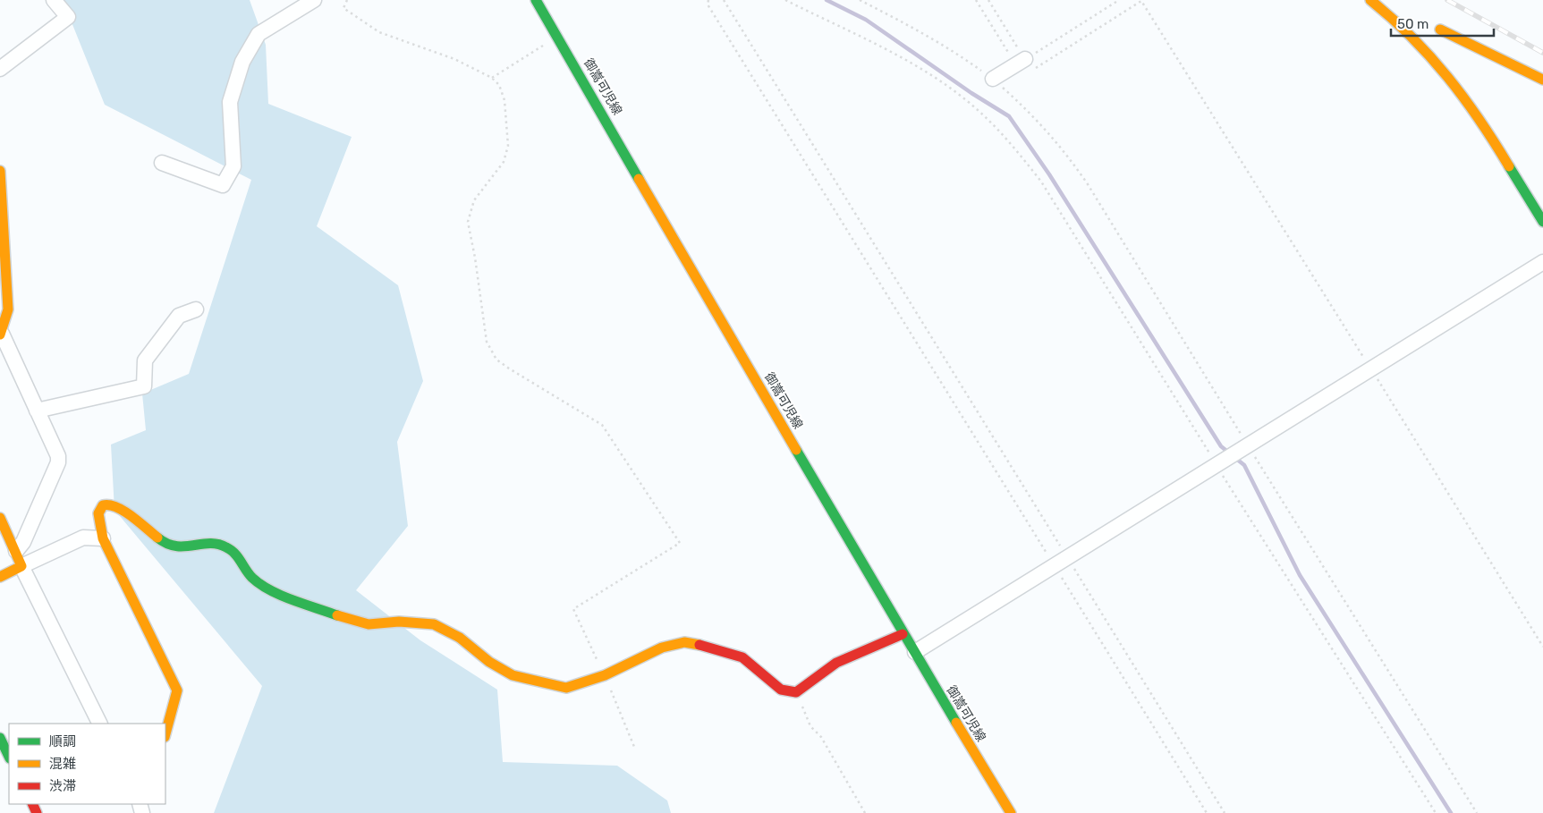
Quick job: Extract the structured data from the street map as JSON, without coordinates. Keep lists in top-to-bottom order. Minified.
{"streets":{"street":["御嵩可児線"]},"legend":["順調","混雑","渋滞"],"scale_bar":"50 m"}
